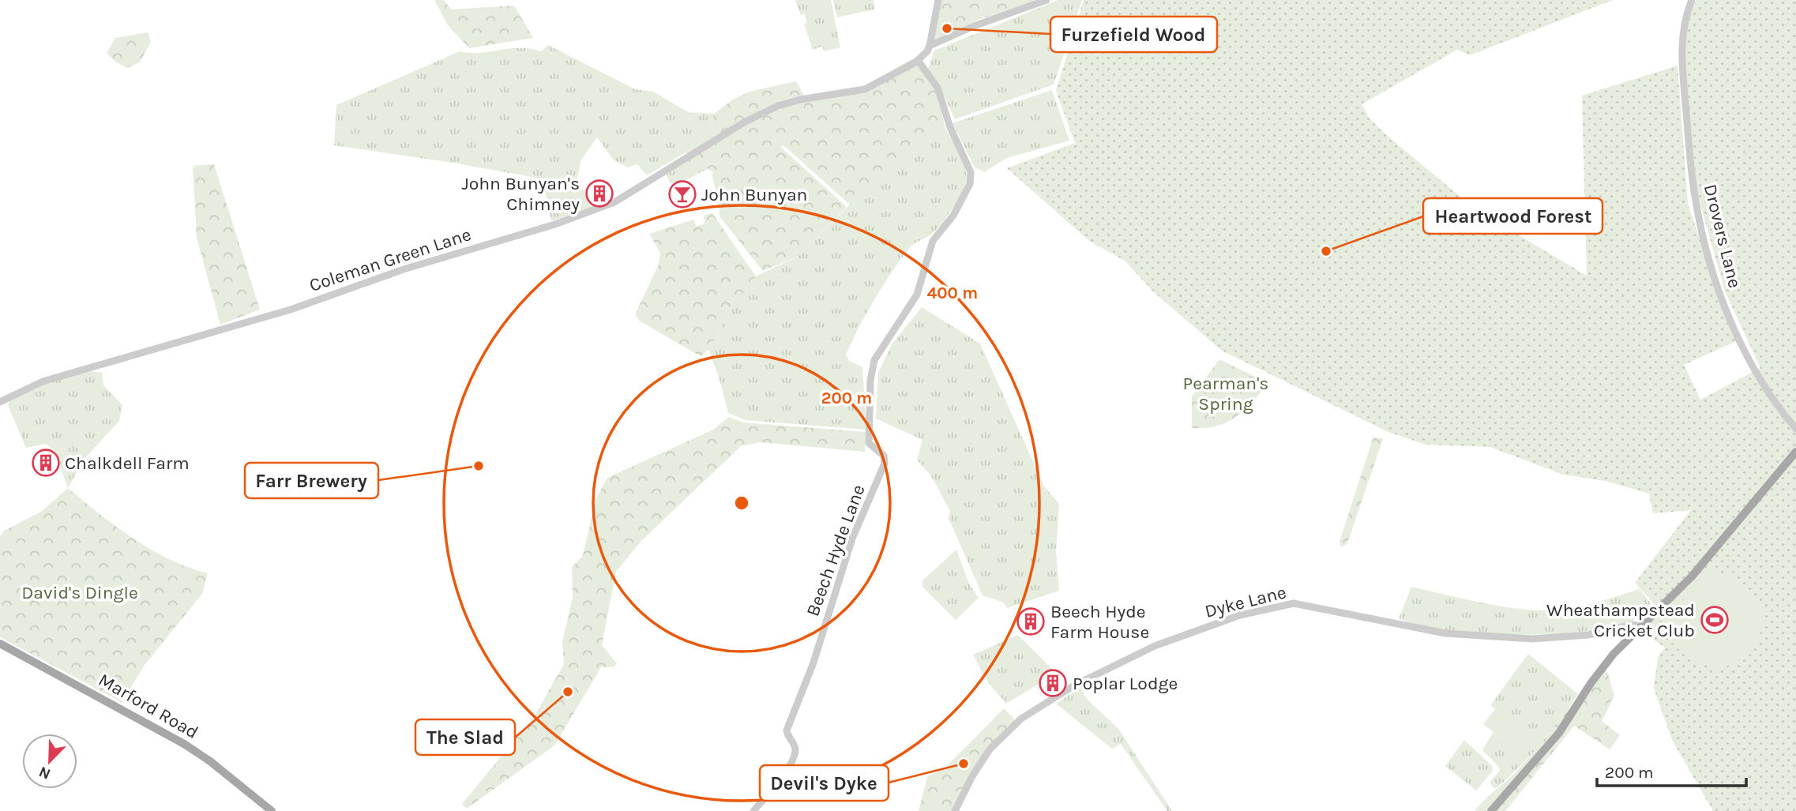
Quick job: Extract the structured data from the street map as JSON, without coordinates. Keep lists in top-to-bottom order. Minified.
{"streets":{"main road":["Marford Road"],"street":["Drovers Lane","Coleman Green Lane","Beech Hyde Lane","Dyke Lane"]},"crossings":[["Coleman Green Lane","Beech Hyde Lane"]],"parks":["Pearman's Spring","David's Dingle"],"places":{"other":["Furzefield Wood","Heartwood Forest","Farr Brewery","The Slad","Devil's Dyke"],"building":["John Bunyan's Chimney","Chalkdell Farm","Beech Hyde Farm House","Poplar Lodge"],"bar":["John Bunyan"],"sports":["Wheathampstead Cricket Club"]},"scale_bar":"200 m","north":"bottom left","rings":["400 m","200 m"]}
